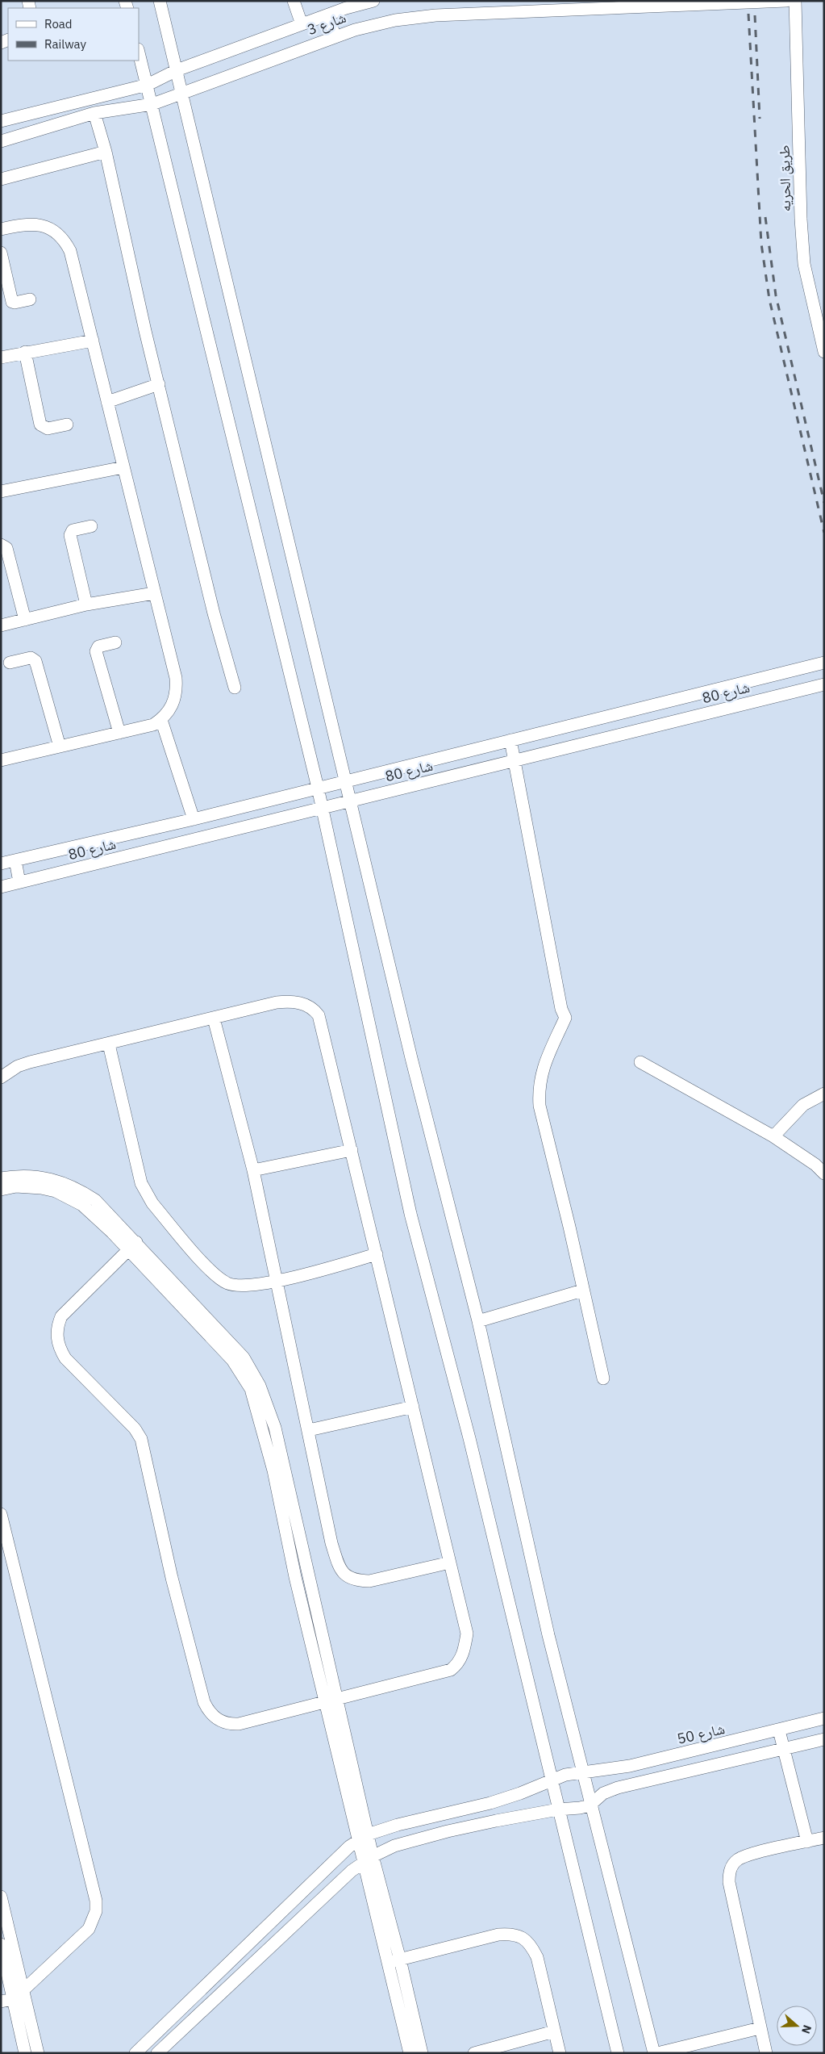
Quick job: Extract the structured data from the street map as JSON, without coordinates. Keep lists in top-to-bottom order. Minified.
{"streets":{"street":["شارع 3","طريق الحريه","شارع 80","شارع 50"]},"legend":["Road","Railway"],"north":"right"}
